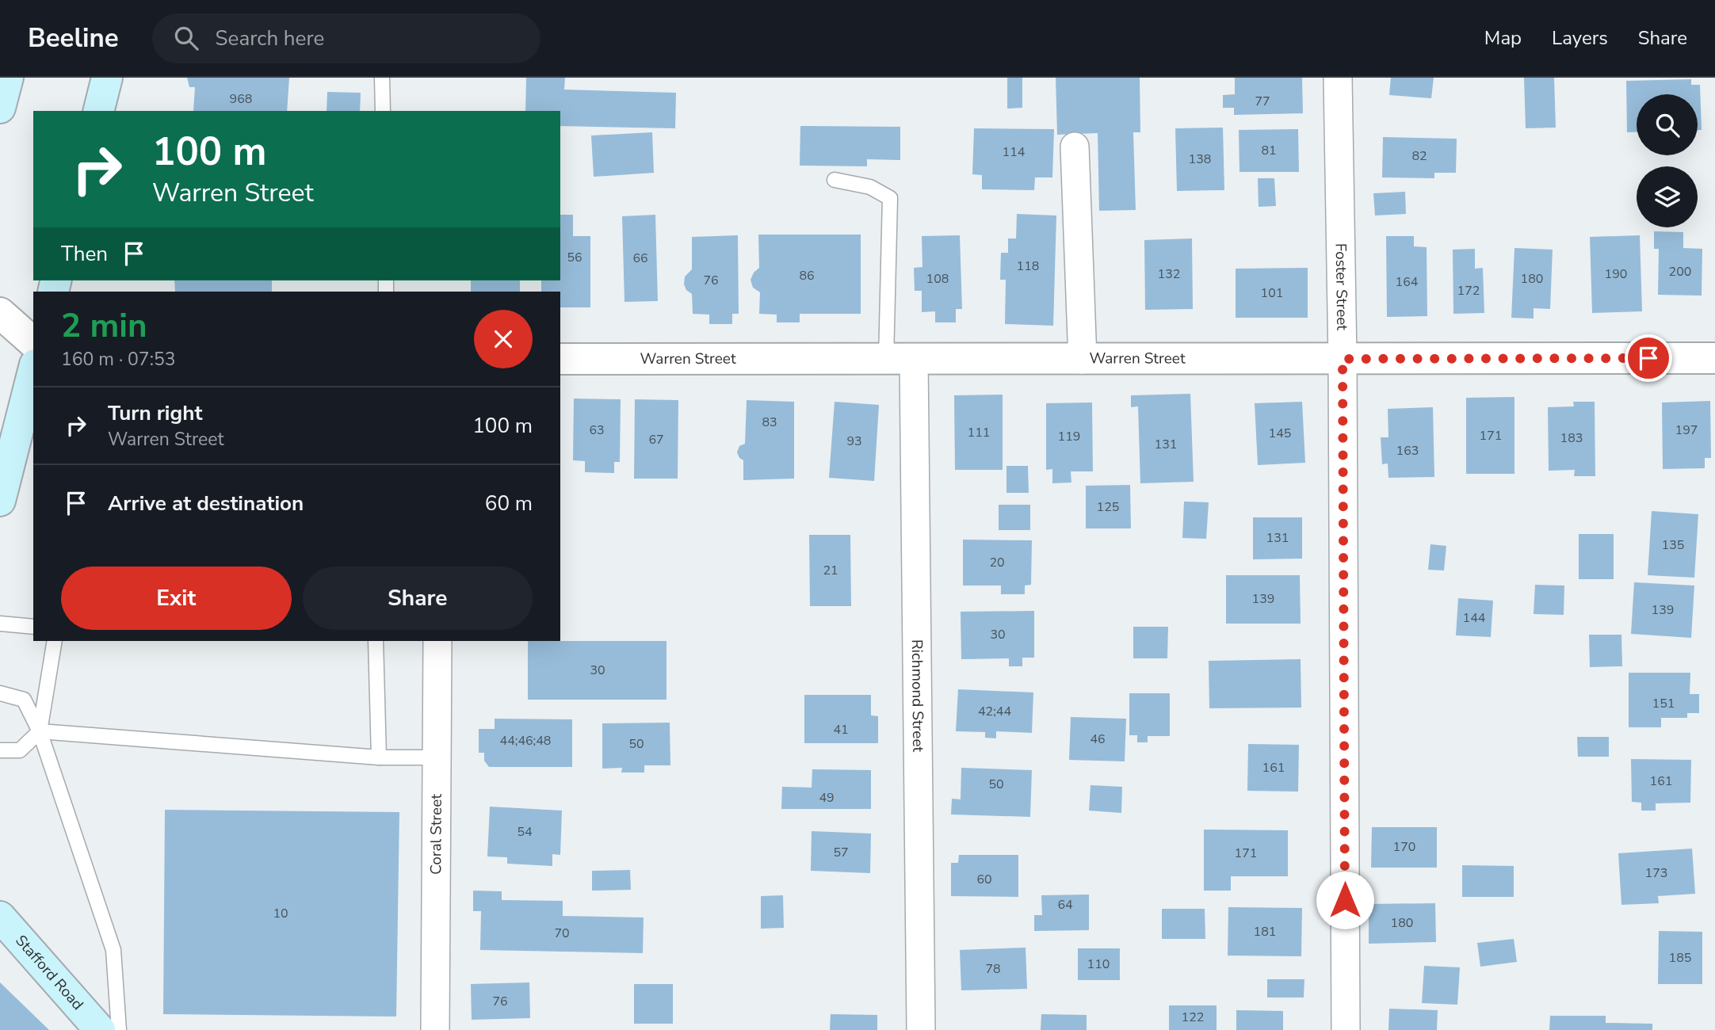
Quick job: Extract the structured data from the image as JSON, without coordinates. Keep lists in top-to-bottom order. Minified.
{"streets":{"main road":["Stafford Road"],"street":["Foster Street","Warren Street","Richmond Street","Coral Street"]},"crossings":[["Foster Street","Warren Street"],["Warren Street","Richmond Street"]],"house_numbers":["968","77","81","114","82","138","56","66","118","200","132","190","86","108","180","76","164","172","101","83","63","197","111","145","171","119","183","67","93","131","163","125","131","135","20","21","139","139","144","30","30","151","42;44","41","46","44;46;48","50","161","161","50","49","54","170","57","171","173","60","64","10","180","181","70","185","110","78","76","122"],"page":{"header":"Beeline","search":"Search here","nav":["Map","Layers","Share"],"turn":["100 m","Warren Street"],"then":"Then","heading":["2 min","160 m · 07:53"],"list":[{"name":"Turn right","note":"Warren Street","value":"100 m"},{"name":"Arrive at destination","value":"60 m"}],"buttons":["Exit","Share"]}}
